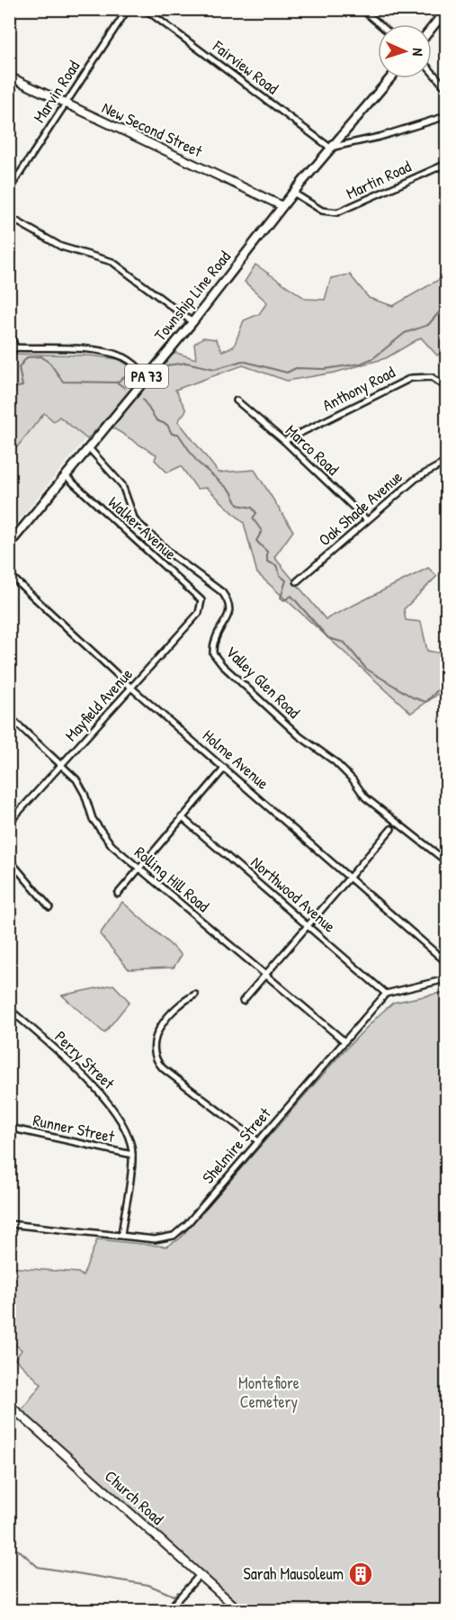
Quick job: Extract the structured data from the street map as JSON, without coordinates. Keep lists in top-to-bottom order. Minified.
{"streets":{"main road":["Township Line Road","PA 73"],"street":["Fairview Road","Marvin Road","New Second Street","Martin Road","Anthony Road","Marco Road","Oak Shade Avenue","Walker Avenue","Valley Glen Road","Mayfield Avenue","Holme Avenue","Rolling Hill Road","Northwood Avenue","Perry Street","Runner Street","Shelmire Street","Church Road"]},"crossings":[["Fairview Road","Township Line Road"],["Marvin Road","New Second Street"],["New Second Street","Township Line Road"],["Martin Road","Township Line Road"],["Township Line Road","Walker Avenue"],["Township Line Road","Valley Glen Road"],["Anthony Road","Marco Road"],["Marco Road","Oak Shade Avenue"],["Walker Avenue","Mayfield Avenue"],["Mayfield Avenue","Holme Avenue"],["Mayfield Avenue","Rolling Hill Road"],["Rolling Hill Road","Shelmire Street"],["Northwood Avenue","Shelmire Street"],["Perry Street","Runner Street"],["Perry Street","Shelmire Street"]],"parks":["Montefiore Cemetery"],"places":{"building":["Sarah Mausoleum"]},"north":"right"}
